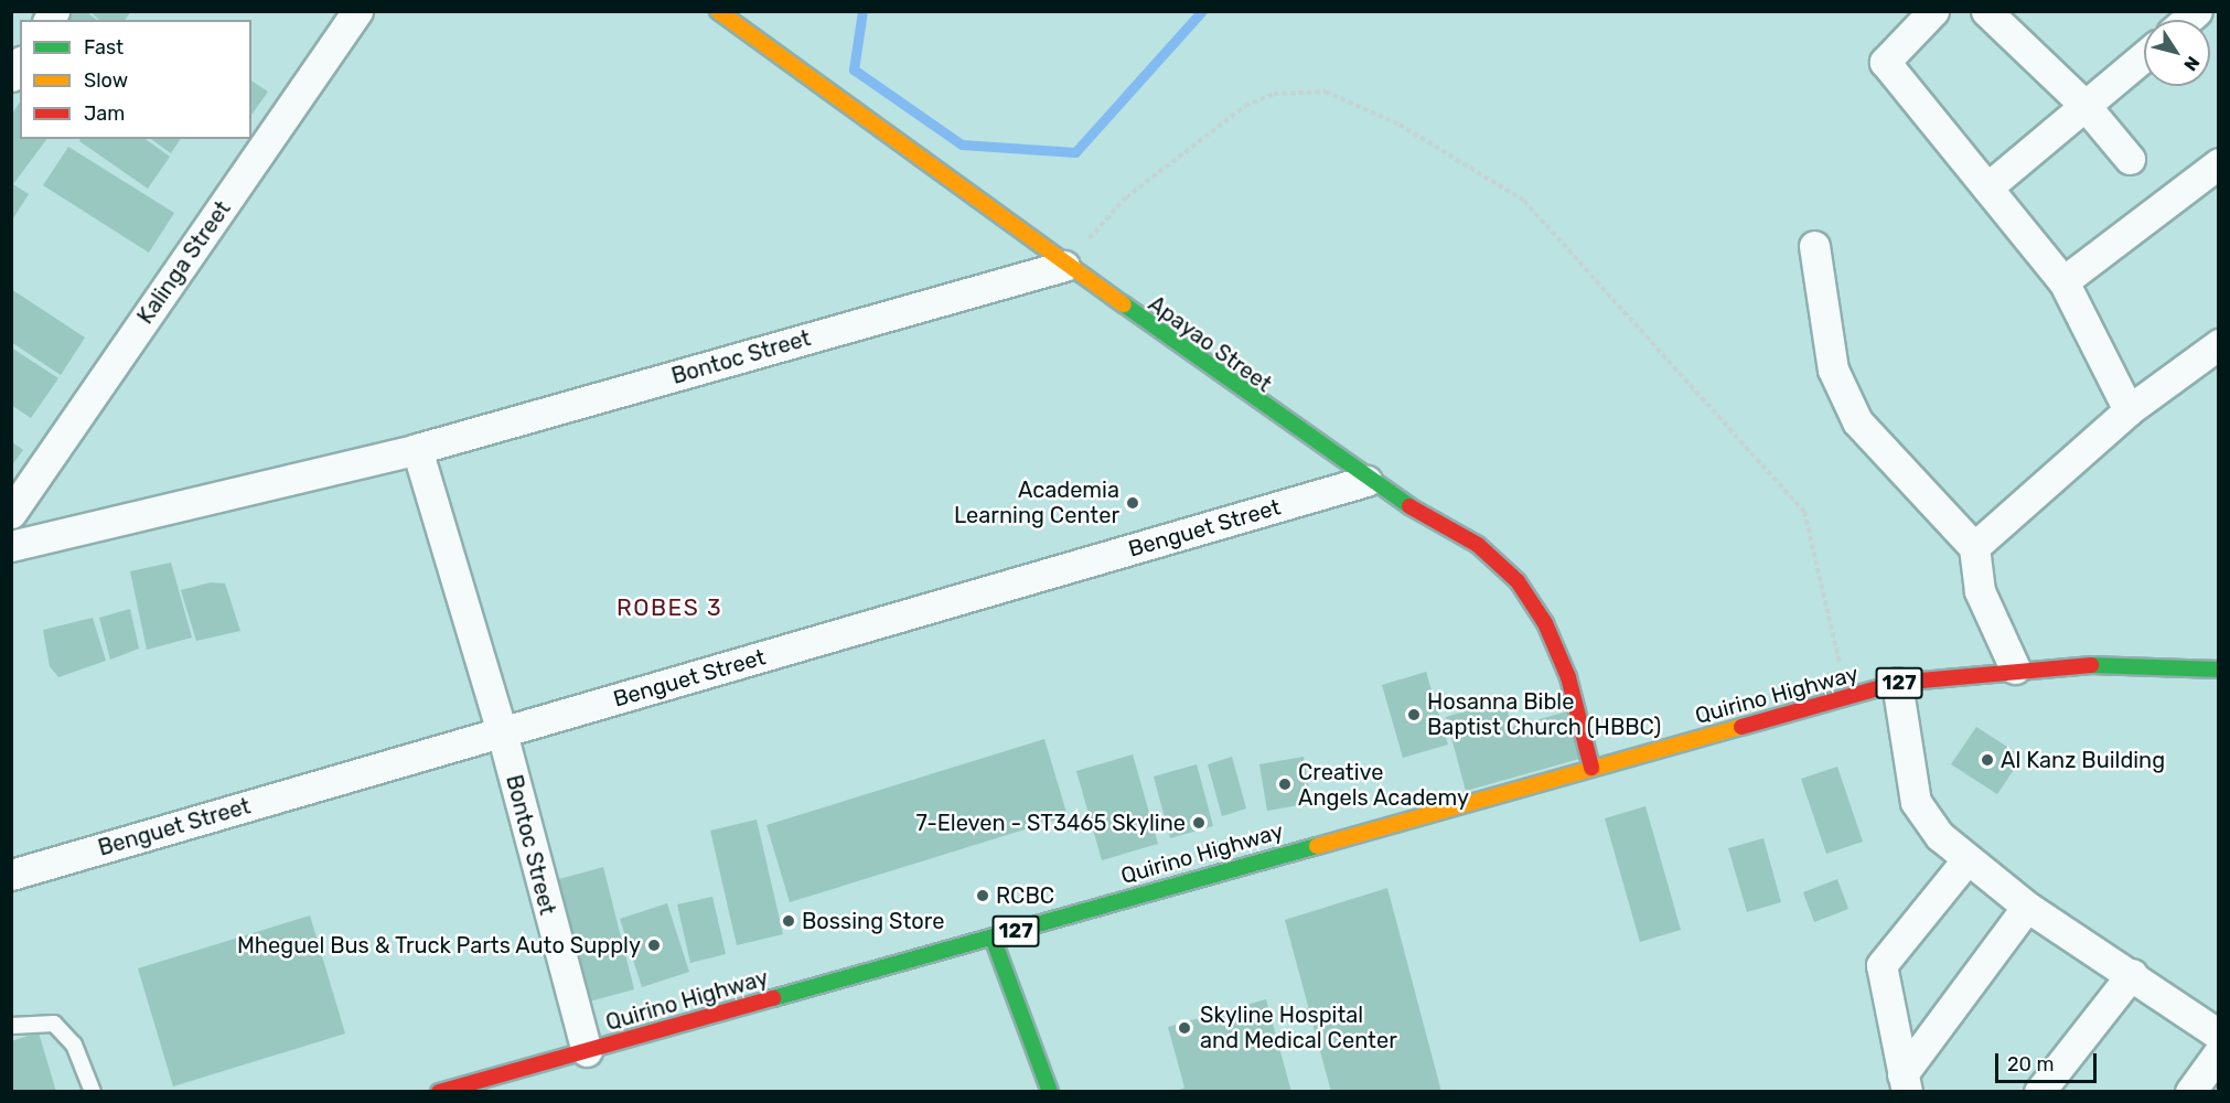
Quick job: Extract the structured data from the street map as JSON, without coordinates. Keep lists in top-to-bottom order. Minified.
{"streets":{"main road":["Apayao Street","127","Quirino Highway"],"street":["Kalinga Street","Bontoc Street","Benguet Street"]},"crossings":[["Apayao Street","Bontoc Street"],["Apayao Street","Benguet Street"],["Apayao Street","Quirino Highway"],["Bontoc Street","Benguet Street"],["Bontoc Street","Quirino Highway"]],"districts":["ROBES 3"],"places":["Academia Learning Center","Hosanna Bible Baptist Church (HBBC)","Al Kanz Building","Creative Angels Academy","7-Eleven - ST3465 Skyline","RCBC","Bossing Store","Mheguel Bus & Truck Parts Auto Supply","Skyline Hospital and Medical Center"],"legend":["Fast","Slow","Jam"],"scale_bar":"20 m","north":"bottom right"}
